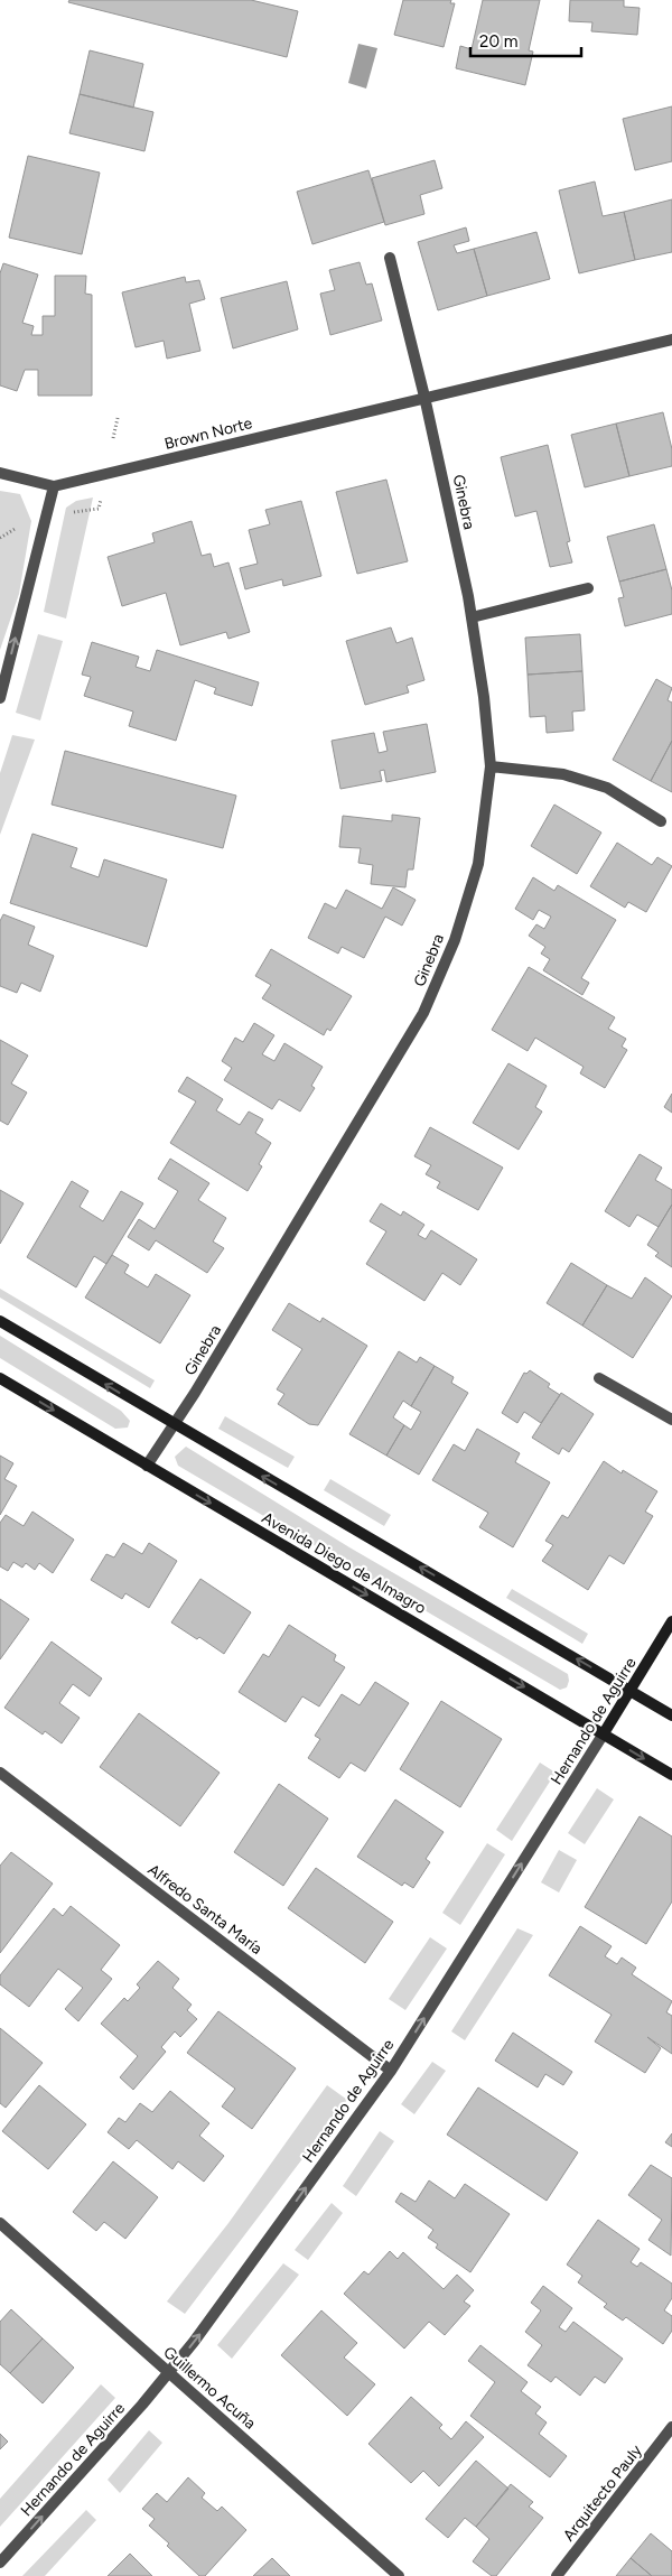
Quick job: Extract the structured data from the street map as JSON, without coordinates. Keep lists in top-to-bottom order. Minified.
{"streets":{"street":["Brown Norte","Ginebra","Avenida Diego de Almagro","Hernando de Aguirre","Alfredo Santa María","Guillermo Acuña","Arquitecto Pauly"]},"crossings":[["Brown Norte","Ginebra"],["Ginebra","Avenida Diego de Almagro"],["Avenida Diego de Almagro","Hernando de Aguirre"],["Hernando de Aguirre","Alfredo Santa María"],["Hernando de Aguirre","Guillermo Acuña"]],"one_way":["Hernando de Aguirre"],"scale_bar":"20 m"}
